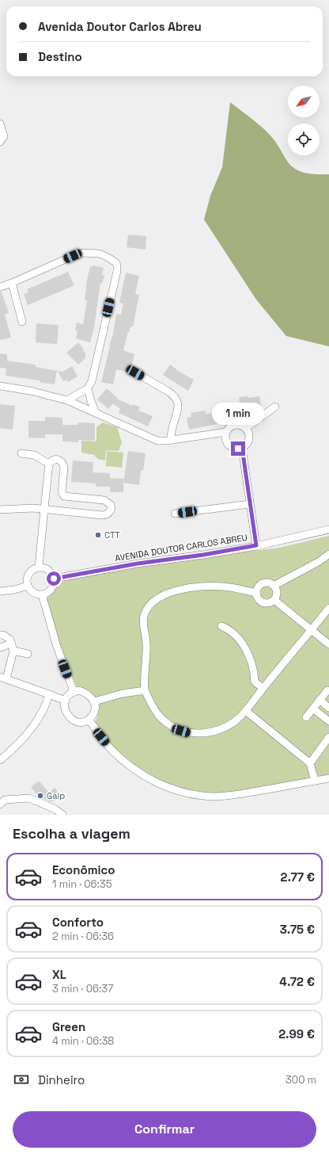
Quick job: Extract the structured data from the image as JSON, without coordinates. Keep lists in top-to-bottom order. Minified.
{"streets":{"street":["AVENIDA DOUTOR CARLOS ABREU"]},"places":["CTT","Galp"],"north":"bottom left","page":{"banner":["Avenida Doutor Carlos Abreu","Destino"],"bubble":"1 min","heading":"Escolha a viagem","list":[{"name":"Econômico","note":"1 min · 06:35","value":"2.77 €"},{"name":"Conforto","note":"2 min · 06:36","value":"3.75 €"},{"name":"XL","note":"3 min · 06:37","value":"4.72 €"},{"name":"Green","note":"4 min · 06:38","value":"2.99 €"}],"pay":["Dinheiro","300 m"],"buttons":"Confirmar"}}
